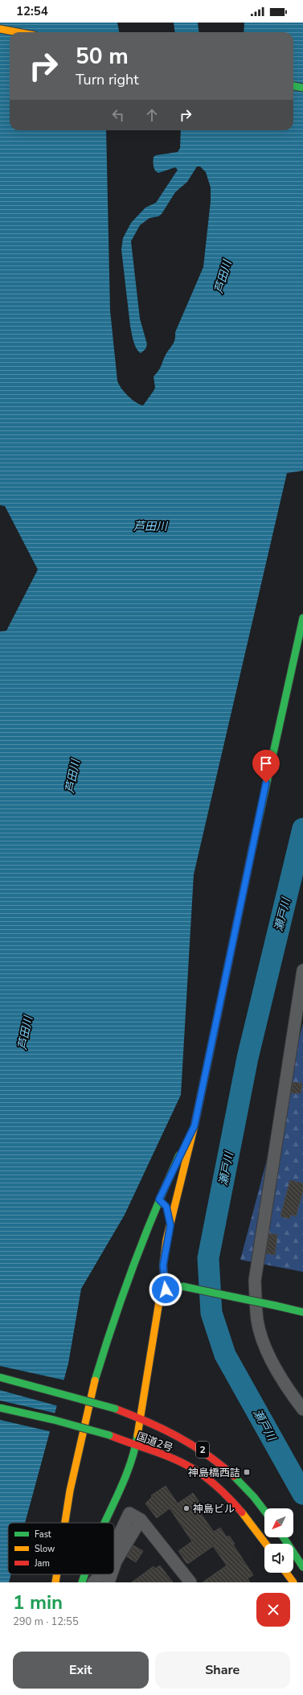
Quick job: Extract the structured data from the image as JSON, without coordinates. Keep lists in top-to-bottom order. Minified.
{"streets":{"main road":["国道2号","2"]},"water":["芦田川","瀬戸川"],"places":{"transit":["神島橋西詰"],"other":["神島ビル"]},"legend":["Fast","Slow","Jam"],"north":"bottom left","page":{"status":"12:54","turn":["50 m","Turn right"],"heading":["1 min","290 m · 12:55"],"buttons":["Exit","Share"]}}
